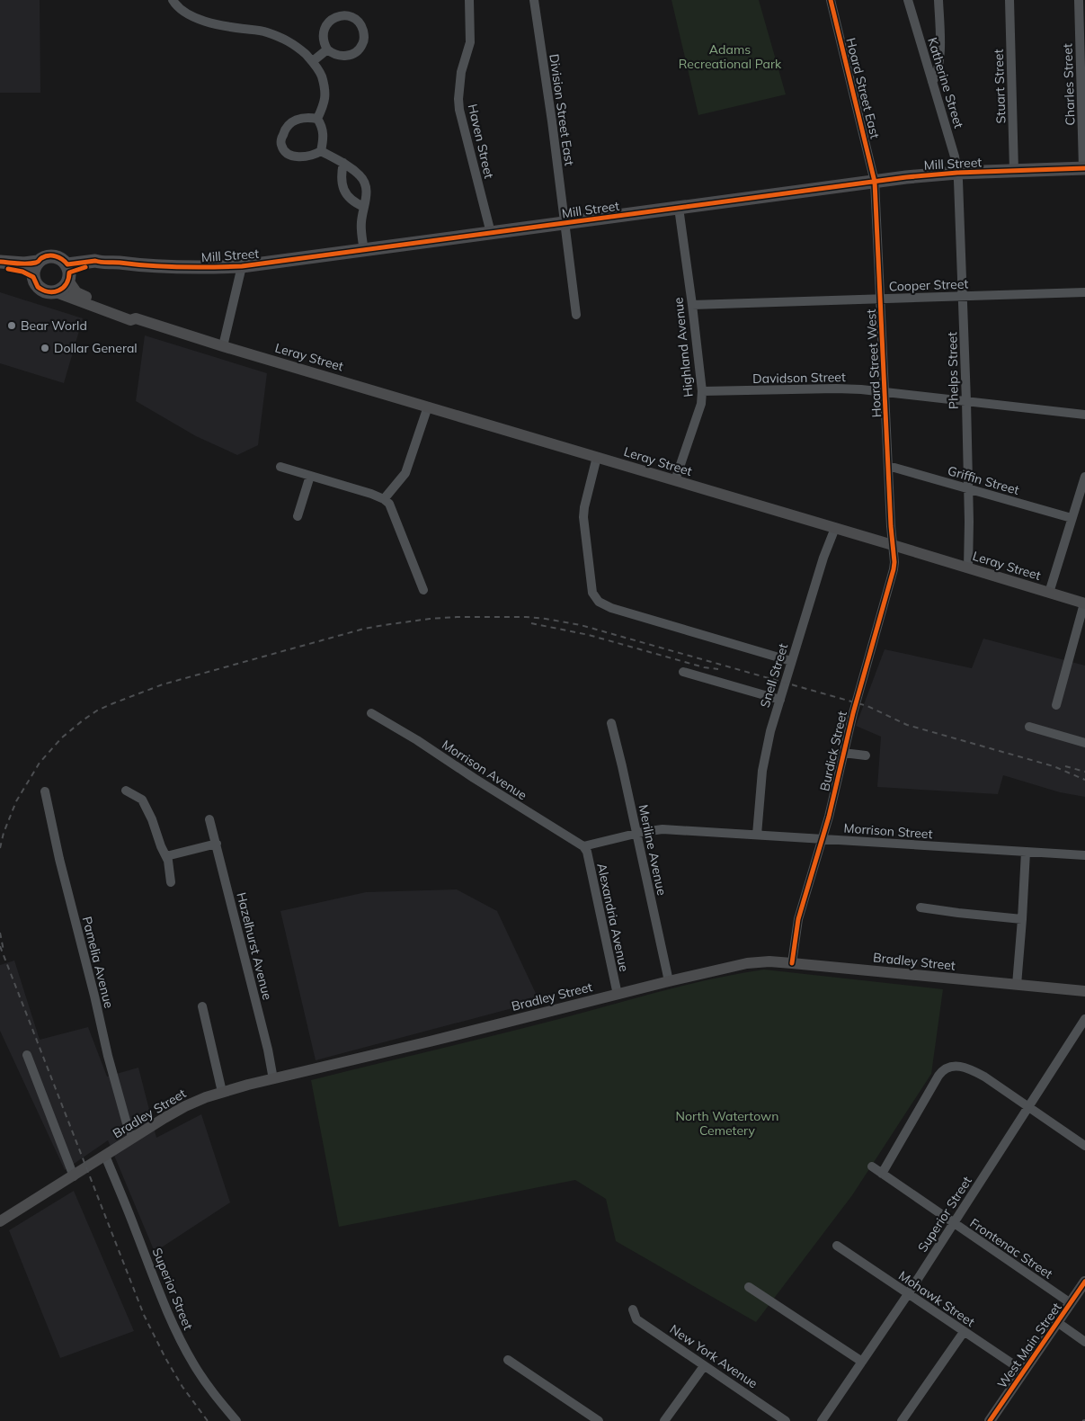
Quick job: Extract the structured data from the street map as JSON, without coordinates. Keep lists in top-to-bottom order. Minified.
{"streets":{"highway":["Mill Street"],"main road":["Leray Street","Bradley Street","West Main Street"],"street":["Katherine Street","Charles Street","Stuart Street","Hoard Street East","Division Street East","Haven Street","Cooper Street","Highland Avenue","Hoard Street West","Phelps Street","Davidson Street","Griffin Street","Snell Street","Burdick Street","Morrison Avenue","Morrison Street","Meriline Avenue","Alexandria Avenue","Hazelhurst Avenue","Pamelia Avenue","Superior Street","Frontenac Street","Mohawk Street","New York Avenue"]},"crossings":[["Katherine Street","Mill Street"],["Katherine Street","Phelps Street"],["Charles Street","Mill Street"],["Stuart Street","Mill Street"],["Hoard Street East","Mill Street"],["Hoard Street East","Hoard Street West"],["Division Street East","Mill Street"],["Haven Street","Mill Street"],["Mill Street","Highland Avenue"],["Mill Street","Hoard Street West"],["Mill Street","Phelps Street"],["Cooper Street","Highland Avenue"],["Cooper Street","Hoard Street West"],["Cooper Street","Phelps Street"],["Highland Avenue","Leray Street"],["Highland Avenue","Davidson Street"],["Leray Street","Hoard Street West"],["Leray Street","Phelps Street"],["Leray Street","Snell Street"],["Leray Street","Burdick Street"],["Hoard Street West","Davidson Street"],["Hoard Street West","Griffin Street"],["Hoard Street West","Burdick Street"],["Phelps Street","Davidson Street"],["Phelps Street","Griffin Street"],["Snell Street","Morrison Street"],["Burdick Street","Morrison Street"],["Burdick Street","Bradley Street"],["Morrison Avenue","Morrison Street"],["Morrison Avenue","Alexandria Avenue"],["Morrison Street","Meriline Avenue"],["Morrison Street","Alexandria Avenue"],["Meriline Avenue","Bradley Street"],["Alexandria Avenue","Bradley Street"],["Hazelhurst Avenue","Bradley Street"],["Bradley Street","Pamelia Avenue"],["Bradley Street","Superior Street"],["Superior Street","Frontenac Street"],["Superior Street","Mohawk Street"],["Frontenac Street","West Main Street"],["Mohawk Street","West Main Street"]],"parks":["Adams Recreational Park","North Watertown Cemetery"],"places":["Bear World","Dollar General"]}
